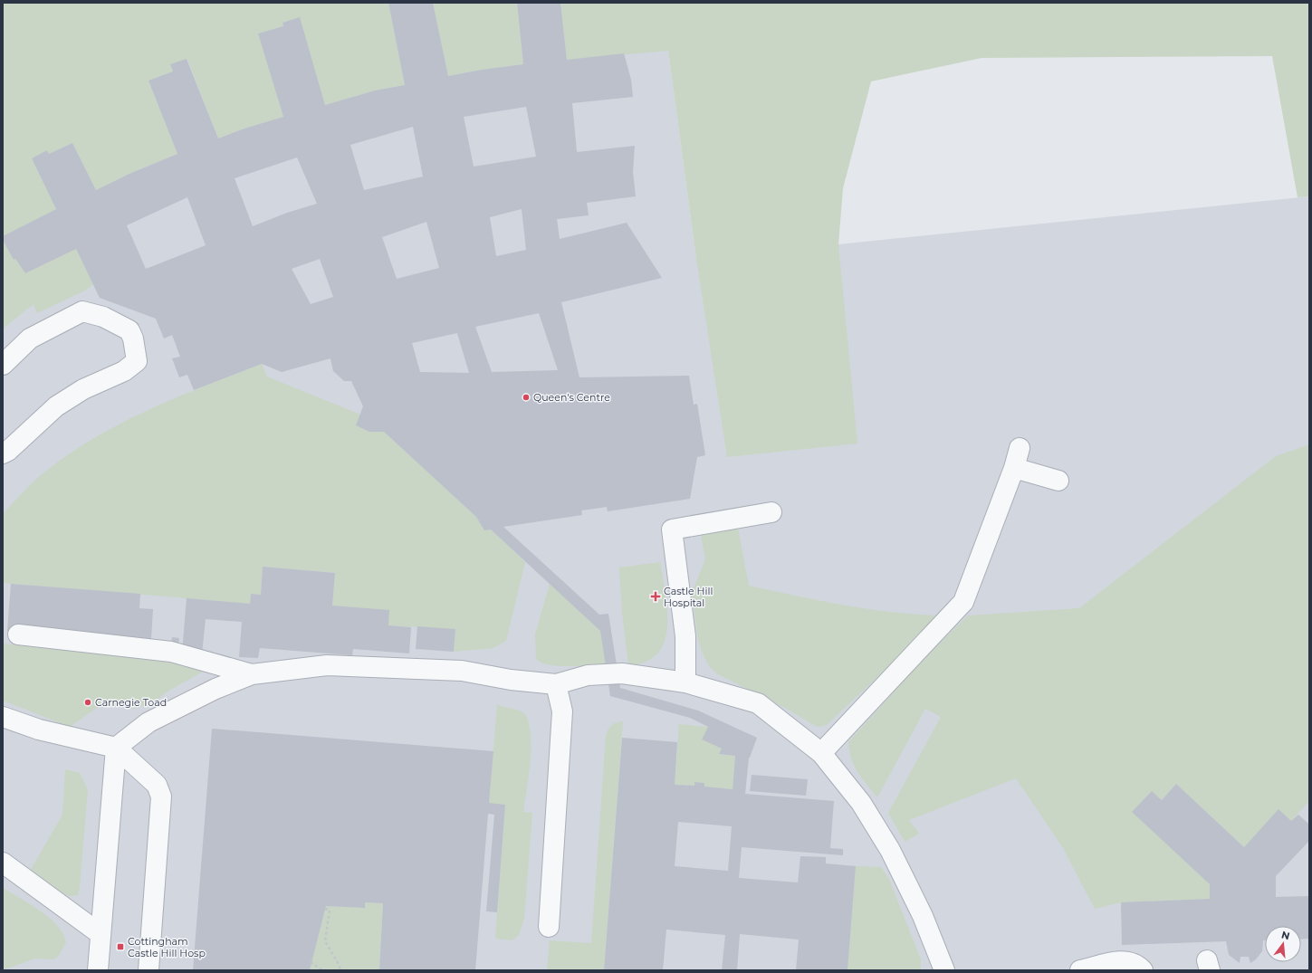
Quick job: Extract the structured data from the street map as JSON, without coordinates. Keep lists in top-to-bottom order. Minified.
{"places":{"other":["Queen's Centre","Carnegie Toad"],"health":["Castle Hill Hospital"],"transit":["Cottingham Castle Hill Hosp"]},"north":"top"}
